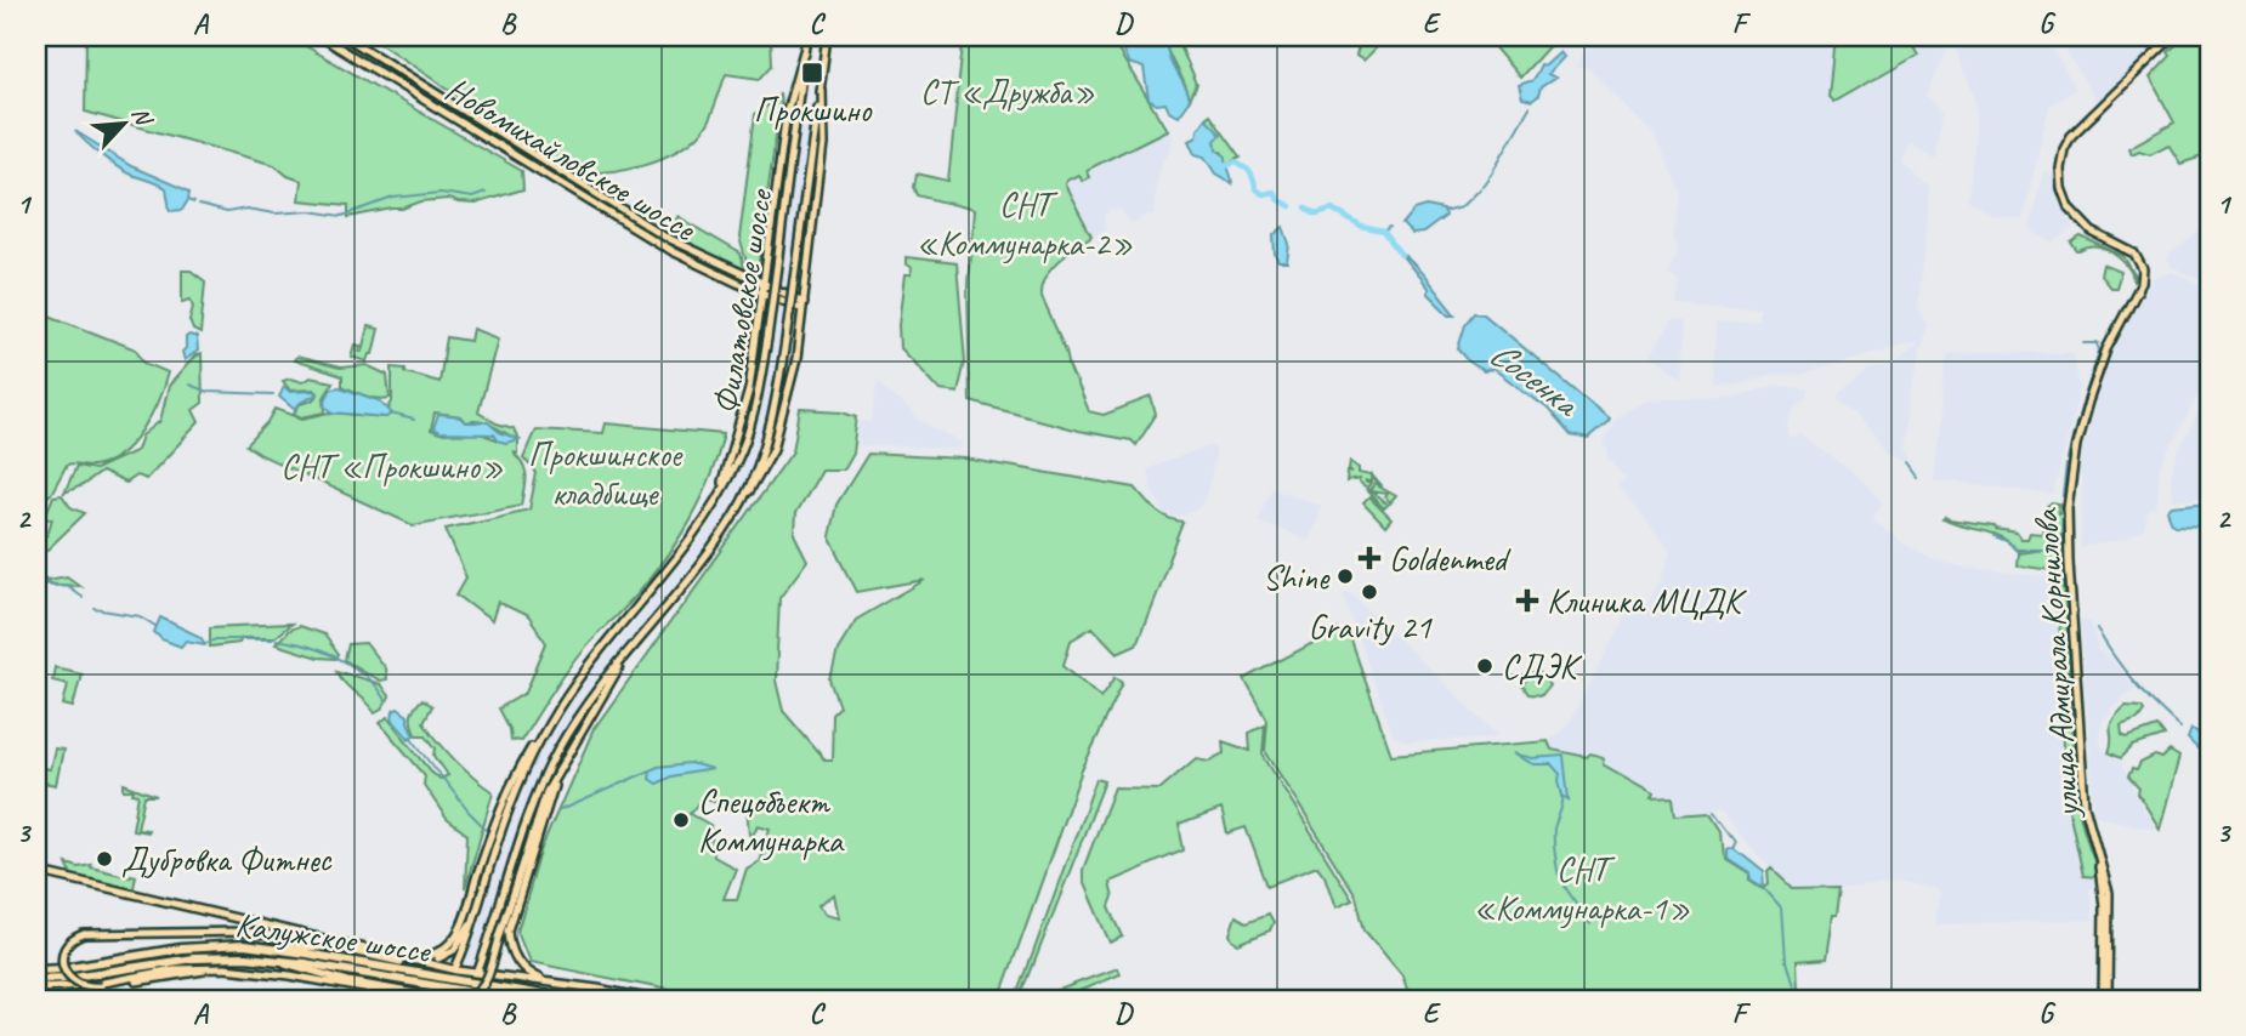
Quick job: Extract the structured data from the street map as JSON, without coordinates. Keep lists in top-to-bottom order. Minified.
{"streets":{"highway":["Калужское шоссе"],"main road":["Новомихайловское шоссе","Филатовское шоссе","улица Адмирала Корнилова"]},"water":["Сосенка"],"parks":["СТ «Дружба»","СНТ «Коммунарка-2»","Прокшинское кладбище","СНТ «Прокшино»","СНТ «Коммунарка-1»"],"places":{"transit":["Прокшино"],"health":["Goldenmed","Клиника МЦДК"],"other":["Shine","Gravity 21","СДЭК","Спецобъект Коммунарка","Дубровка Фитнес"]},"north":"top right","grid":{"columns":["A","B","C","D","E","F","G"],"rows":["1","2","3"]}}
